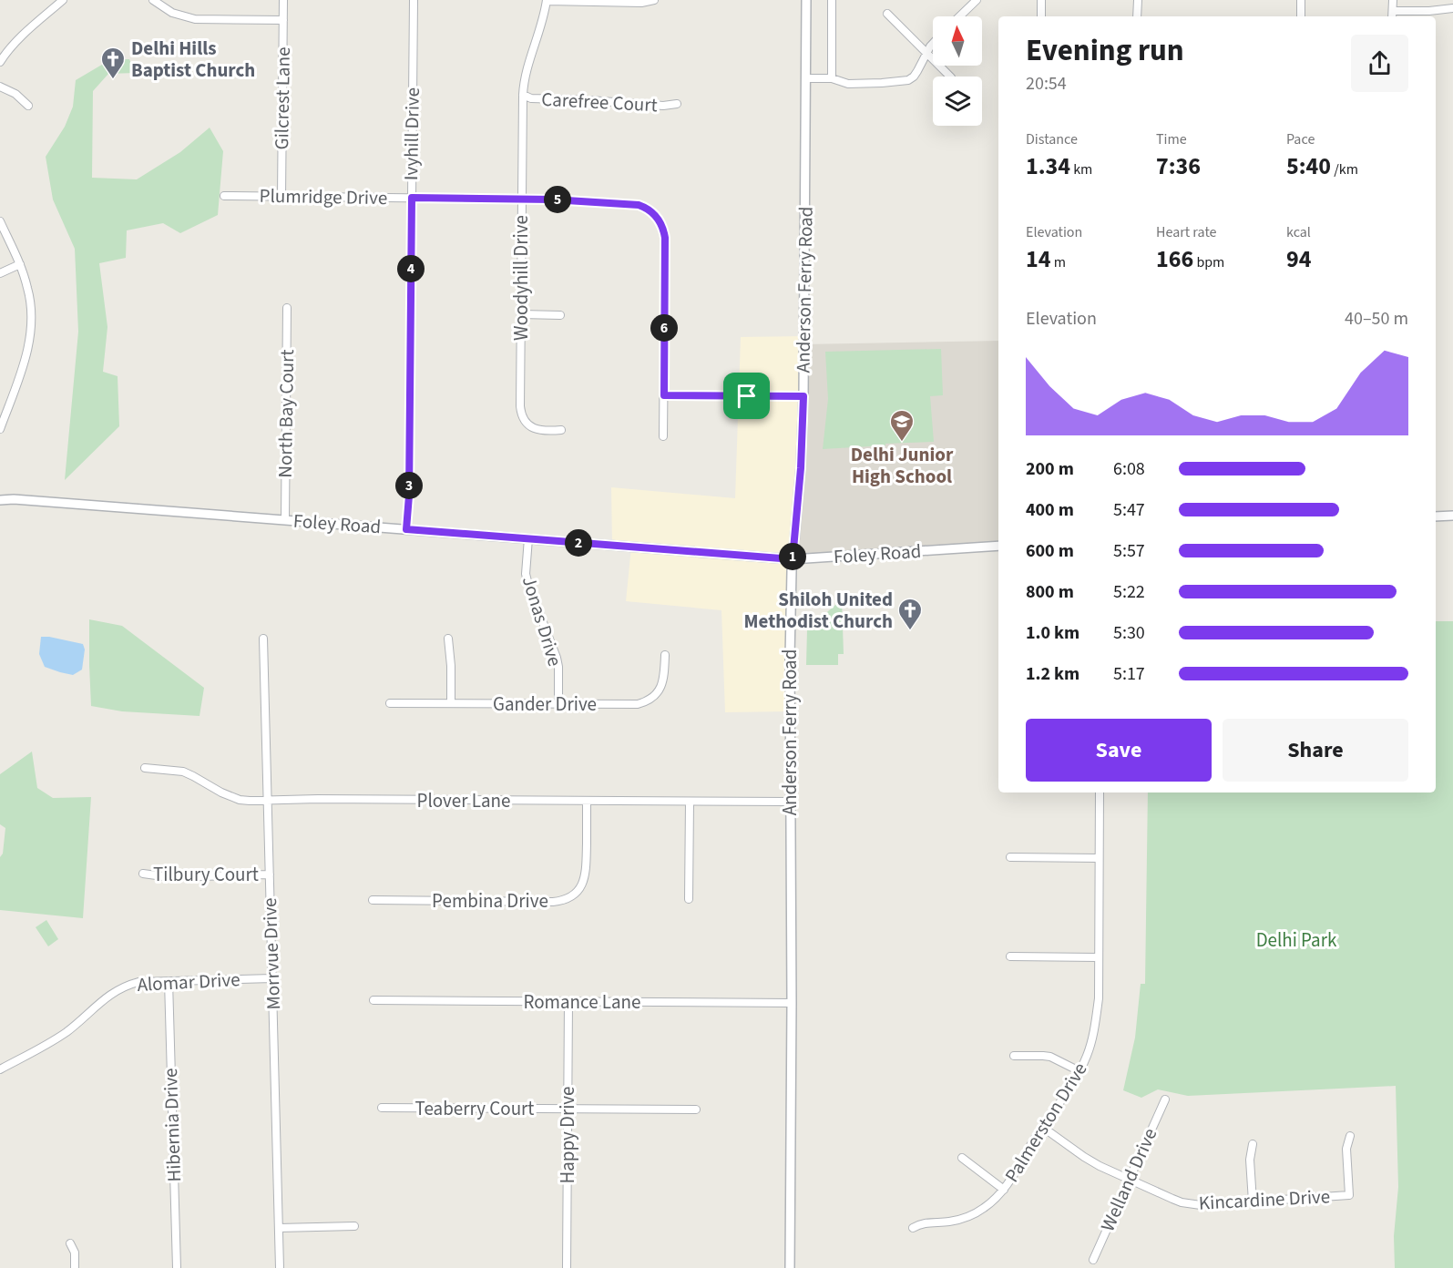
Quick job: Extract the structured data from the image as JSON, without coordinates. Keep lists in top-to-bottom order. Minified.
{"streets":{"street":["Gilcrest Lane","Carefree Court","Ivyhill Drive","Plumridge Drive","Woodyhill Drive","Anderson Ferry Road","North Bay Court","Foley Road","Jonas Drive","Gander Drive","Plover Lane","Tilbury Court","Pembina Drive","Morrvue Drive","Alomar Drive","Romance Lane","Teaberry Court","Palmerston Drive","Hibernia Drive","Happy Drive","Welland Drive","Kincardine Drive"]},"crossings":[["Gilcrest Lane","Plumridge Drive"],["Carefree Court","Woodyhill Drive"],["Ivyhill Drive","Plumridge Drive"],["Ivyhill Drive","Foley Road"],["Plumridge Drive","Woodyhill Drive"],["Anderson Ferry Road","Foley Road"],["Anderson Ferry Road","Plover Lane"],["Anderson Ferry Road","Romance Lane"],["North Bay Court","Foley Road"],["Foley Road","Jonas Drive"],["Jonas Drive","Gander Drive"],["Plover Lane","Pembina Drive"],["Plover Lane","Morrvue Drive"],["Tilbury Court","Morrvue Drive"],["Morrvue Drive","Alomar Drive"],["Alomar Drive","Hibernia Drive"],["Romance Lane","Happy Drive"],["Teaberry Court","Happy Drive"],["Palmerston Drive","Kincardine Drive"],["Welland Drive","Kincardine Drive"]],"parks":["Delhi Park"],"places":{"church":["Delhi Hills Baptist Church","Shiloh United Methodist Church"],"school or university":["Delhi Junior High School"]},"north":"top","page":{"heading":["Evening run","20:54"],"stats":[["Distance","1.34 km"],["Time","7:36"],["Pace","5:40 /km"],["Elevation","14 m"],["Heart rate","166 bpm"],["kcal","94"]],"pins":["5","4","6","3","2","1"],"chart":["Elevation","40–50 m"],"list":[{"name":"200 m","note":"6:08"},{"name":"400 m","note":"5:47"},{"name":"600 m","note":"5:57"},{"name":"800 m","note":"5:22"},{"name":"1.0 km","note":"5:30"},{"name":"1.2 km","note":"5:17"}],"buttons":["Save","Share"]}}
